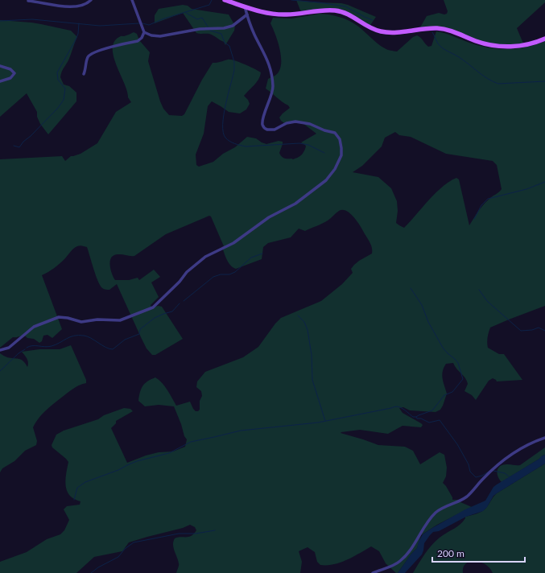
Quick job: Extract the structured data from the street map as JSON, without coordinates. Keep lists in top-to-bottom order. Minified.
{"scale_bar":"200 m"}
